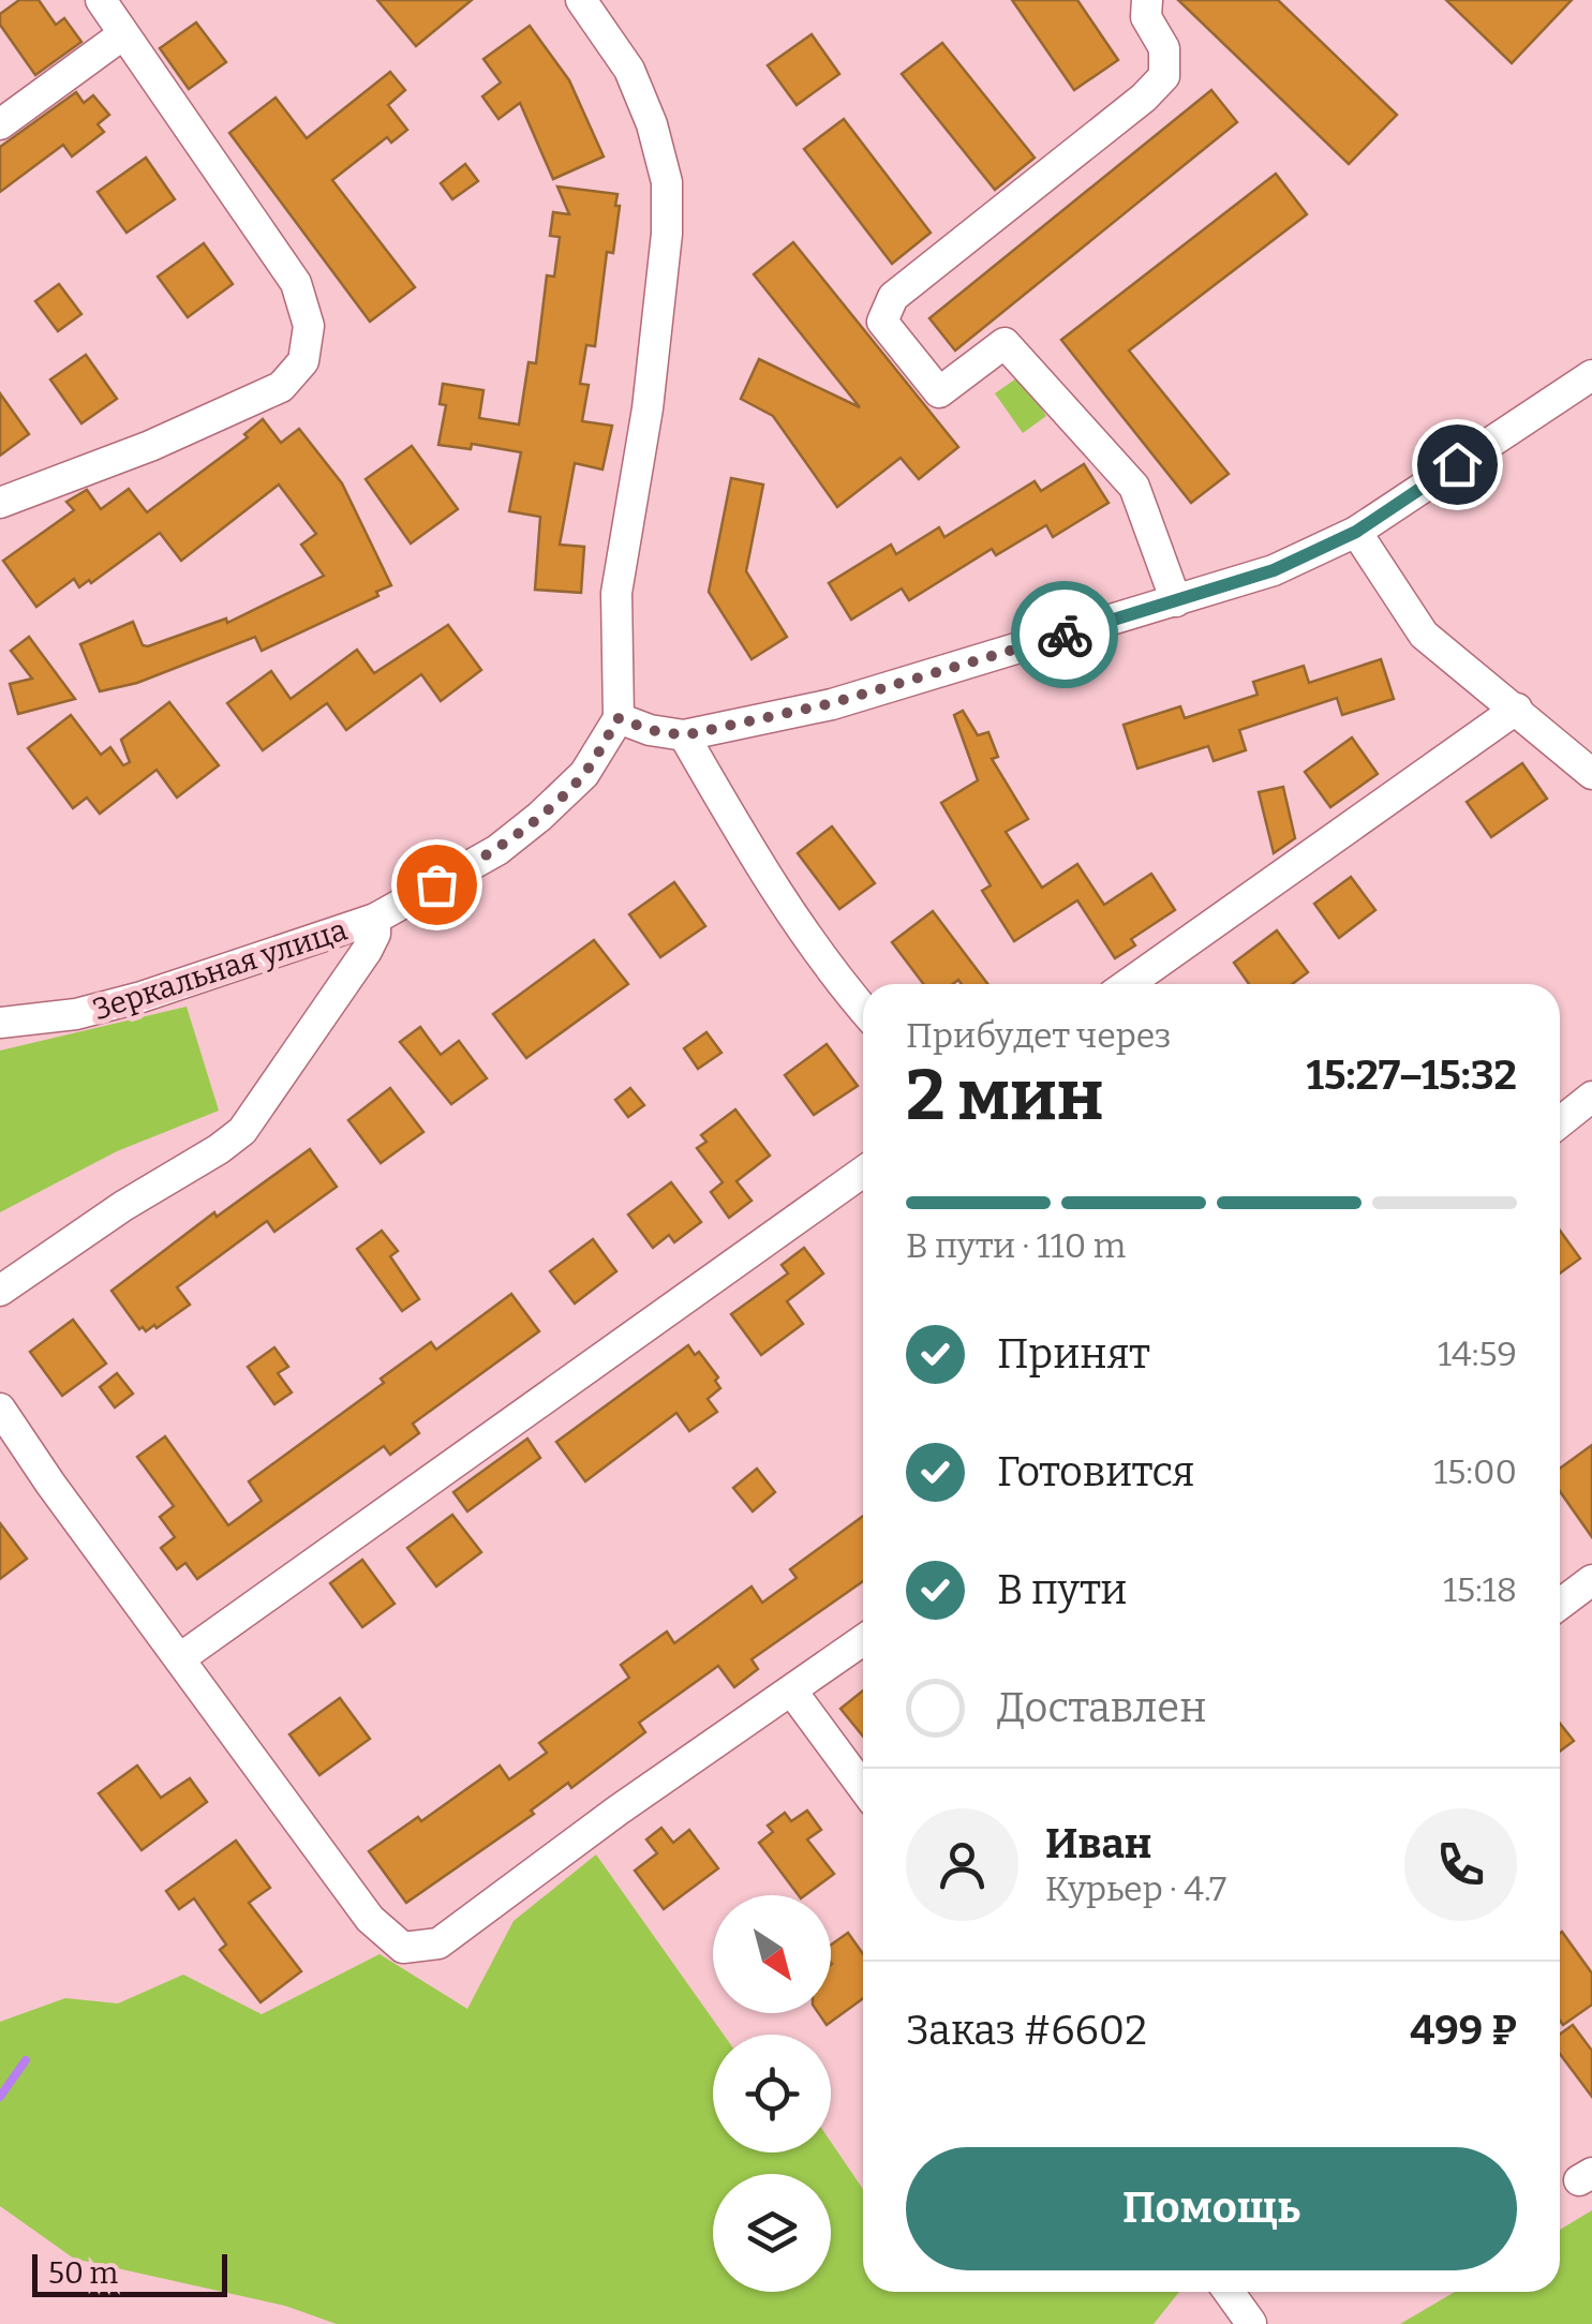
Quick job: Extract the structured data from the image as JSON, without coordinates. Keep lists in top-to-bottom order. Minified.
{"streets":{"street":["Зеркальная улица"]},"scale_bar":"50 m","north":"bottom right","page":{"heading":["2 мин","Прибудет через","15:27–15:32"],"panel":["Иван","Курьер · 4.7","Заказ #6602","499 ₽"],"bar":"В пути · 110 m","list":[["Принят","14:59"],["Готовится","15:00"],["В пути","15:18"],"Доставлен"],"buttons":"Помощь","scale":"50 m"}}
